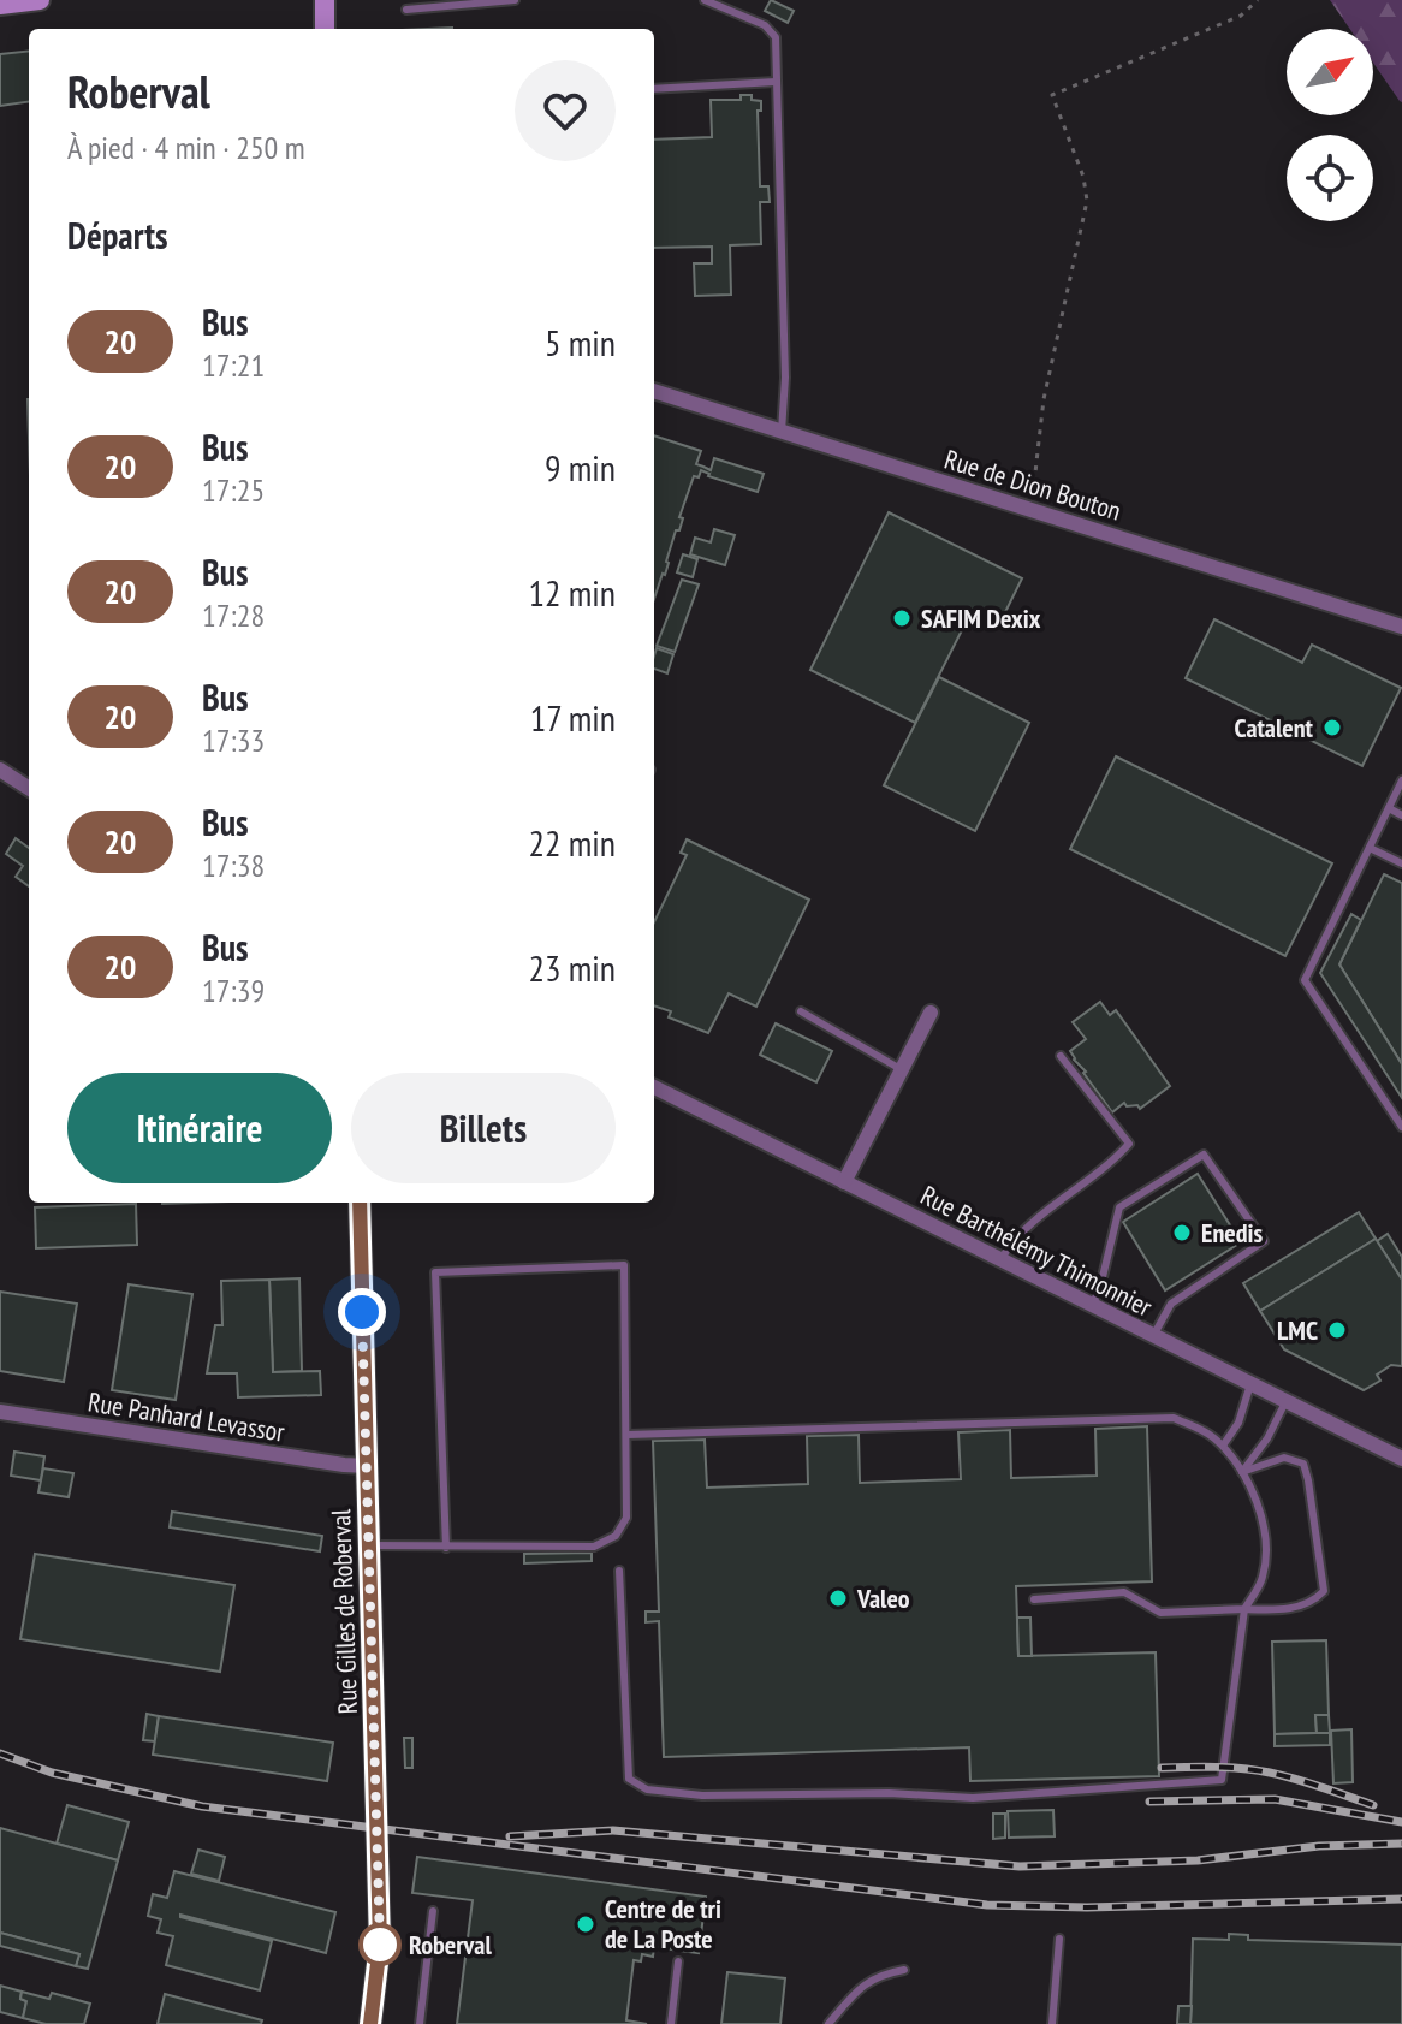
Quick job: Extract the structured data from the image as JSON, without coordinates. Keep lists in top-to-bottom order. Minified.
{"streets":{"street":["Rue de Dion Bouton","Rue Barthélémy Thimonnier","Rue Panhard Levassor","Rue Gilles de Roberval"]},"crossings":[["Rue Panhard Levassor","Rue Gilles de Roberval"]],"places":["SAFIM Dexix","Catalent","Enedis","LMC","Valeo","Centre de tri de La Poste","Roberval"],"lines":["bus line 20"],"north":"top right","page":{"heading":[["Roberval","À pied · 4 min · 250 m"],"Départs"],"list":[{"mark":"20","name":"Bus","note":"17:21","value":"5 min"},{"mark":"20","name":"Bus","note":"17:25","value":"9 min"},{"mark":"20","name":"Bus","note":"17:28","value":"12 min"},{"mark":"20","name":"Bus","note":"17:33","value":"17 min"},{"mark":"20","name":"Bus","note":"17:38","value":"22 min"},{"mark":"20","name":"Bus","note":"17:39","value":"23 min"}],"buttons":["Itinéraire","Billets"]}}
